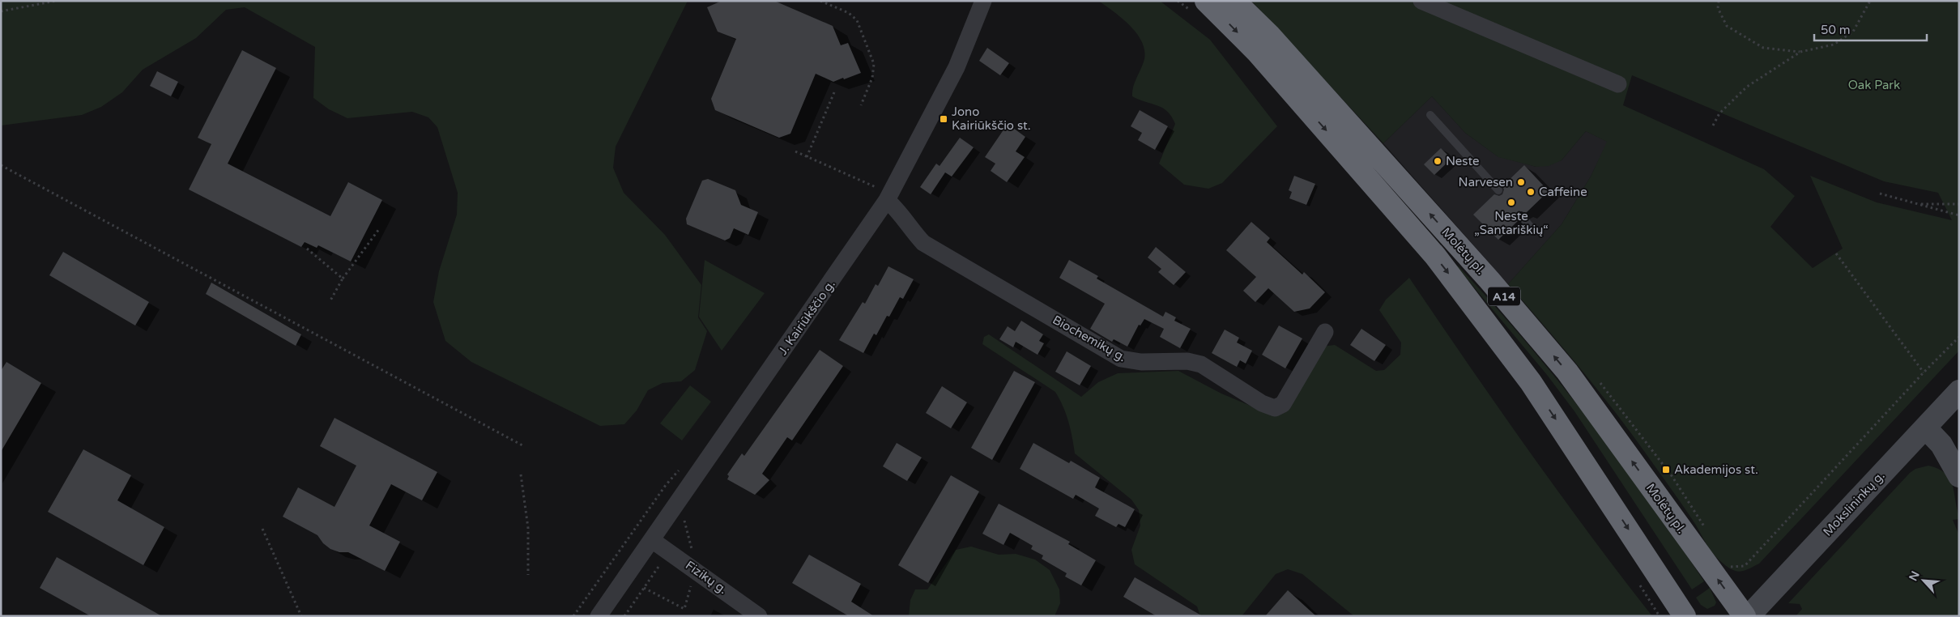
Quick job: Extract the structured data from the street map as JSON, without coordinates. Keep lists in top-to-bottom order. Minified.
{"streets":{"highway":["Molėtų pl.","A14"],"main road":["Mokslininkų g."],"street":["J. Kairiūkščio g.","Biochemikų g.","Fizikų g."]},"crossings":[["J. Kairiūkščio g.","Biochemikų g."],["J. Kairiūkščio g.","Fizikų g."]],"parks":["Oak Park"],"places":{"transit":["Jono Kairiūkščio st.","Akademijos st."],"other":["Neste","Narvesen","Caffeine","Neste „Santariškių“"]},"scale_bar":"50 m","north":"top left"}
